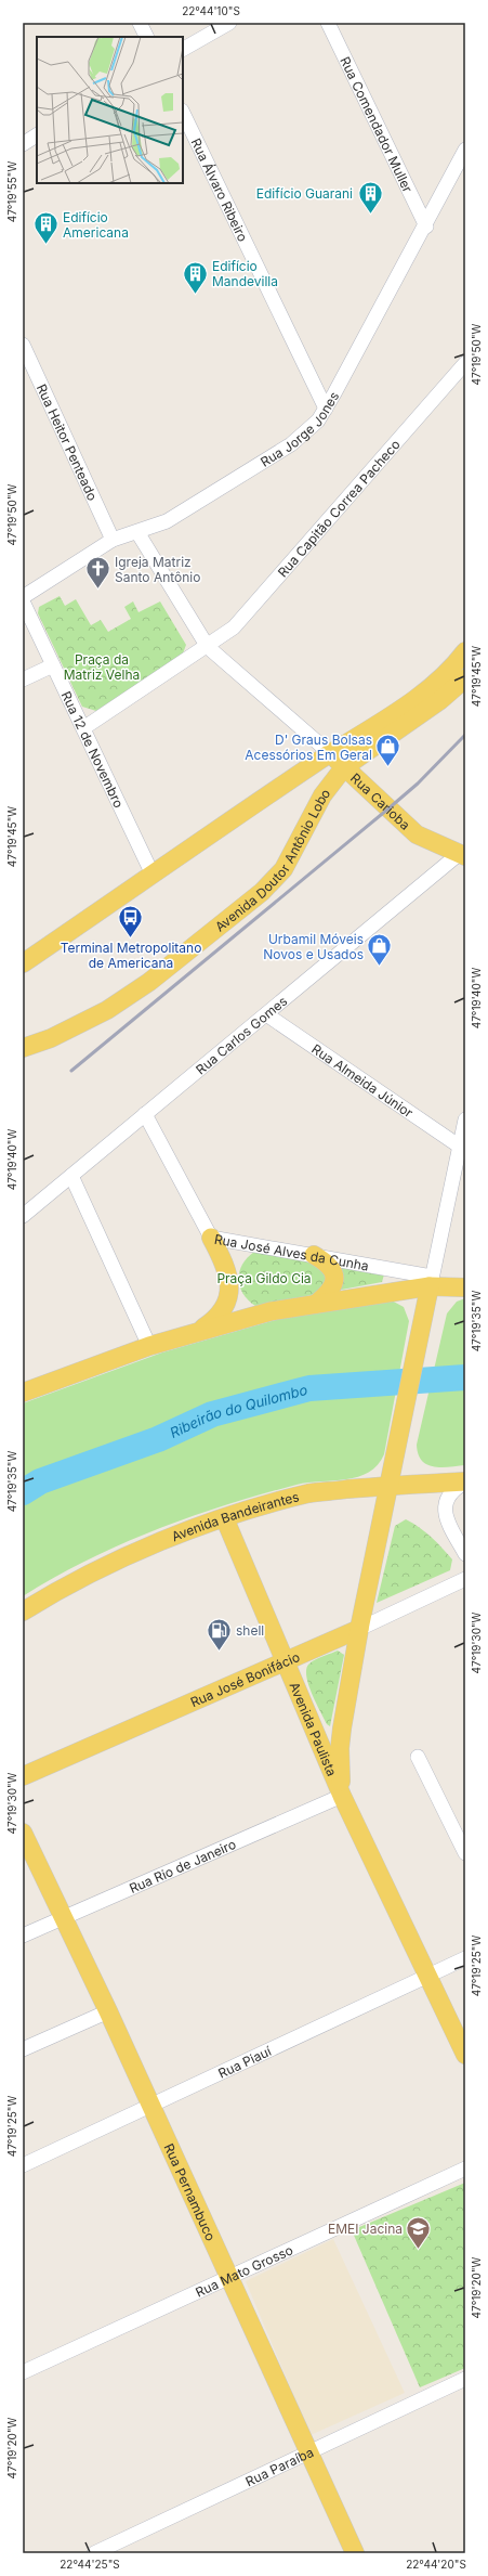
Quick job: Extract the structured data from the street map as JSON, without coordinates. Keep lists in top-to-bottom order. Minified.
{"streets":{"main road":["Rua Carioba","Avenida Doutor Antônio Lobo","Avenida Bandeirantes","Rua José Bonifácio","Avenida Paulista","Rua Pernambuco"],"street":["Rua Comendador Muller","Rua Álvaro Ribeiro","Rua Jorge Jones","Rua Heitor Penteado","Rua Capitão Correa Pacheco","Rua 12 de Novembro","Rua Carlos Gomes","Rua Almeida Júnior","Rua José Alves da Cunha","Rua Rio de Janeiro","Rua Piauí","Rua Mato Grosso","Rua Paraíba"]},"crossings":[["Rua Comendador Muller","Rua Jorge Jones"],["Rua Álvaro Ribeiro","Rua Jorge Jones"],["Rua Jorge Jones","Rua Heitor Penteado"],["Rua Jorge Jones","Rua Carioba"],["Rua Capitão Correa Pacheco","Rua 12 de Novembro"],["Rua Capitão Correa Pacheco","Rua Carioba"],["Rua 12 de Novembro","Avenida Doutor Antônio Lobo"],["Rua Carioba","Avenida Doutor Antônio Lobo"],["Rua Carioba","Rua Carlos Gomes"],["Rua Carlos Gomes","Rua Almeida Júnior"],["Rua Carlos Gomes","Rua José Alves da Cunha"],["Rua José Alves da Cunha","Avenida Paulista"],["Avenida Bandeirantes","Avenida Paulista"],["Rua José Bonifácio","Avenida Paulista"],["Avenida Paulista","Rua Rio de Janeiro"],["Avenida Paulista","Rua Piauí"],["Rua Rio de Janeiro","Rua Pernambuco"],["Rua Piauí","Rua Pernambuco"],["Rua Pernambuco","Rua Mato Grosso"],["Rua Pernambuco","Rua Paraíba"]],"water":["Ribeirão do Quilombo"],"parks":["Praça da Matriz Velha","Praça Gildo Cia"],"places":{"building":["Edifício Guarani","Edifício Americana","Edifício Mandevilla"],"church":["Igreja Matriz Santo Antônio"],"shop":["D' Graus Bolsas Acessórios Em Geral","Urbamil Móveis Novos e Usados"],"bus stop":["Terminal Metropolitano de Americana"],"fuel station":["shell"],"school or university":["EMEI Jacina"]},"coordinates":["22°44'10\"S","47°19'55\"W","47°19'50\"W","47°19'45\"W","47°19'40\"W","47°19'35\"W","47°19'30\"W","47°19'25\"W","47°19'20\"W","22°44'25\"S","22°44'20\"S"]}
